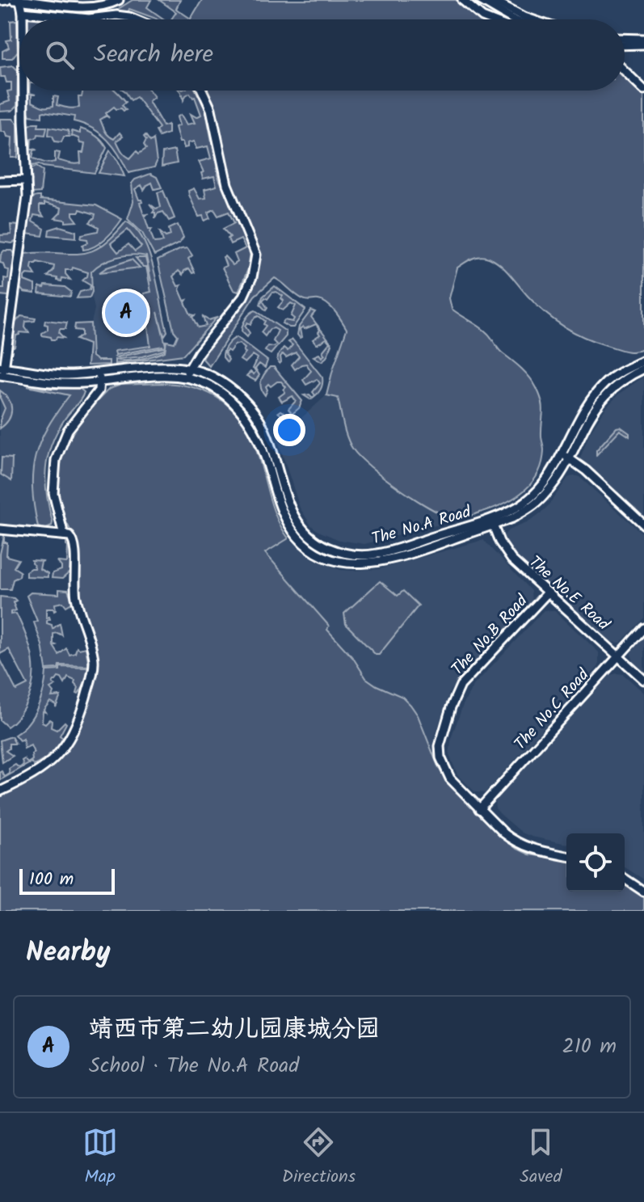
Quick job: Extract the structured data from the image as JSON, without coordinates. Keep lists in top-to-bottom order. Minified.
{"streets":{"street":["The No.A Road","The No.E Road","The No.B Road","The No.C Road"]},"crossings":[["The No.A Road","The No.E Road"],["The No.E Road","The No.B Road"],["The No.E Road","The No.C Road"],["The No.B Road","The No.C Road"]],"scale_bar":"100 m","page":{"search":"Search here","pins":"A","scale":"100 m","heading":"Nearby","list":[{"mark":"A","name":"靖西市第二幼儿园康城分园","note":"School · The No.A Road","value":"210 m"}],"nav":["Map","Directions","Saved"]}}
